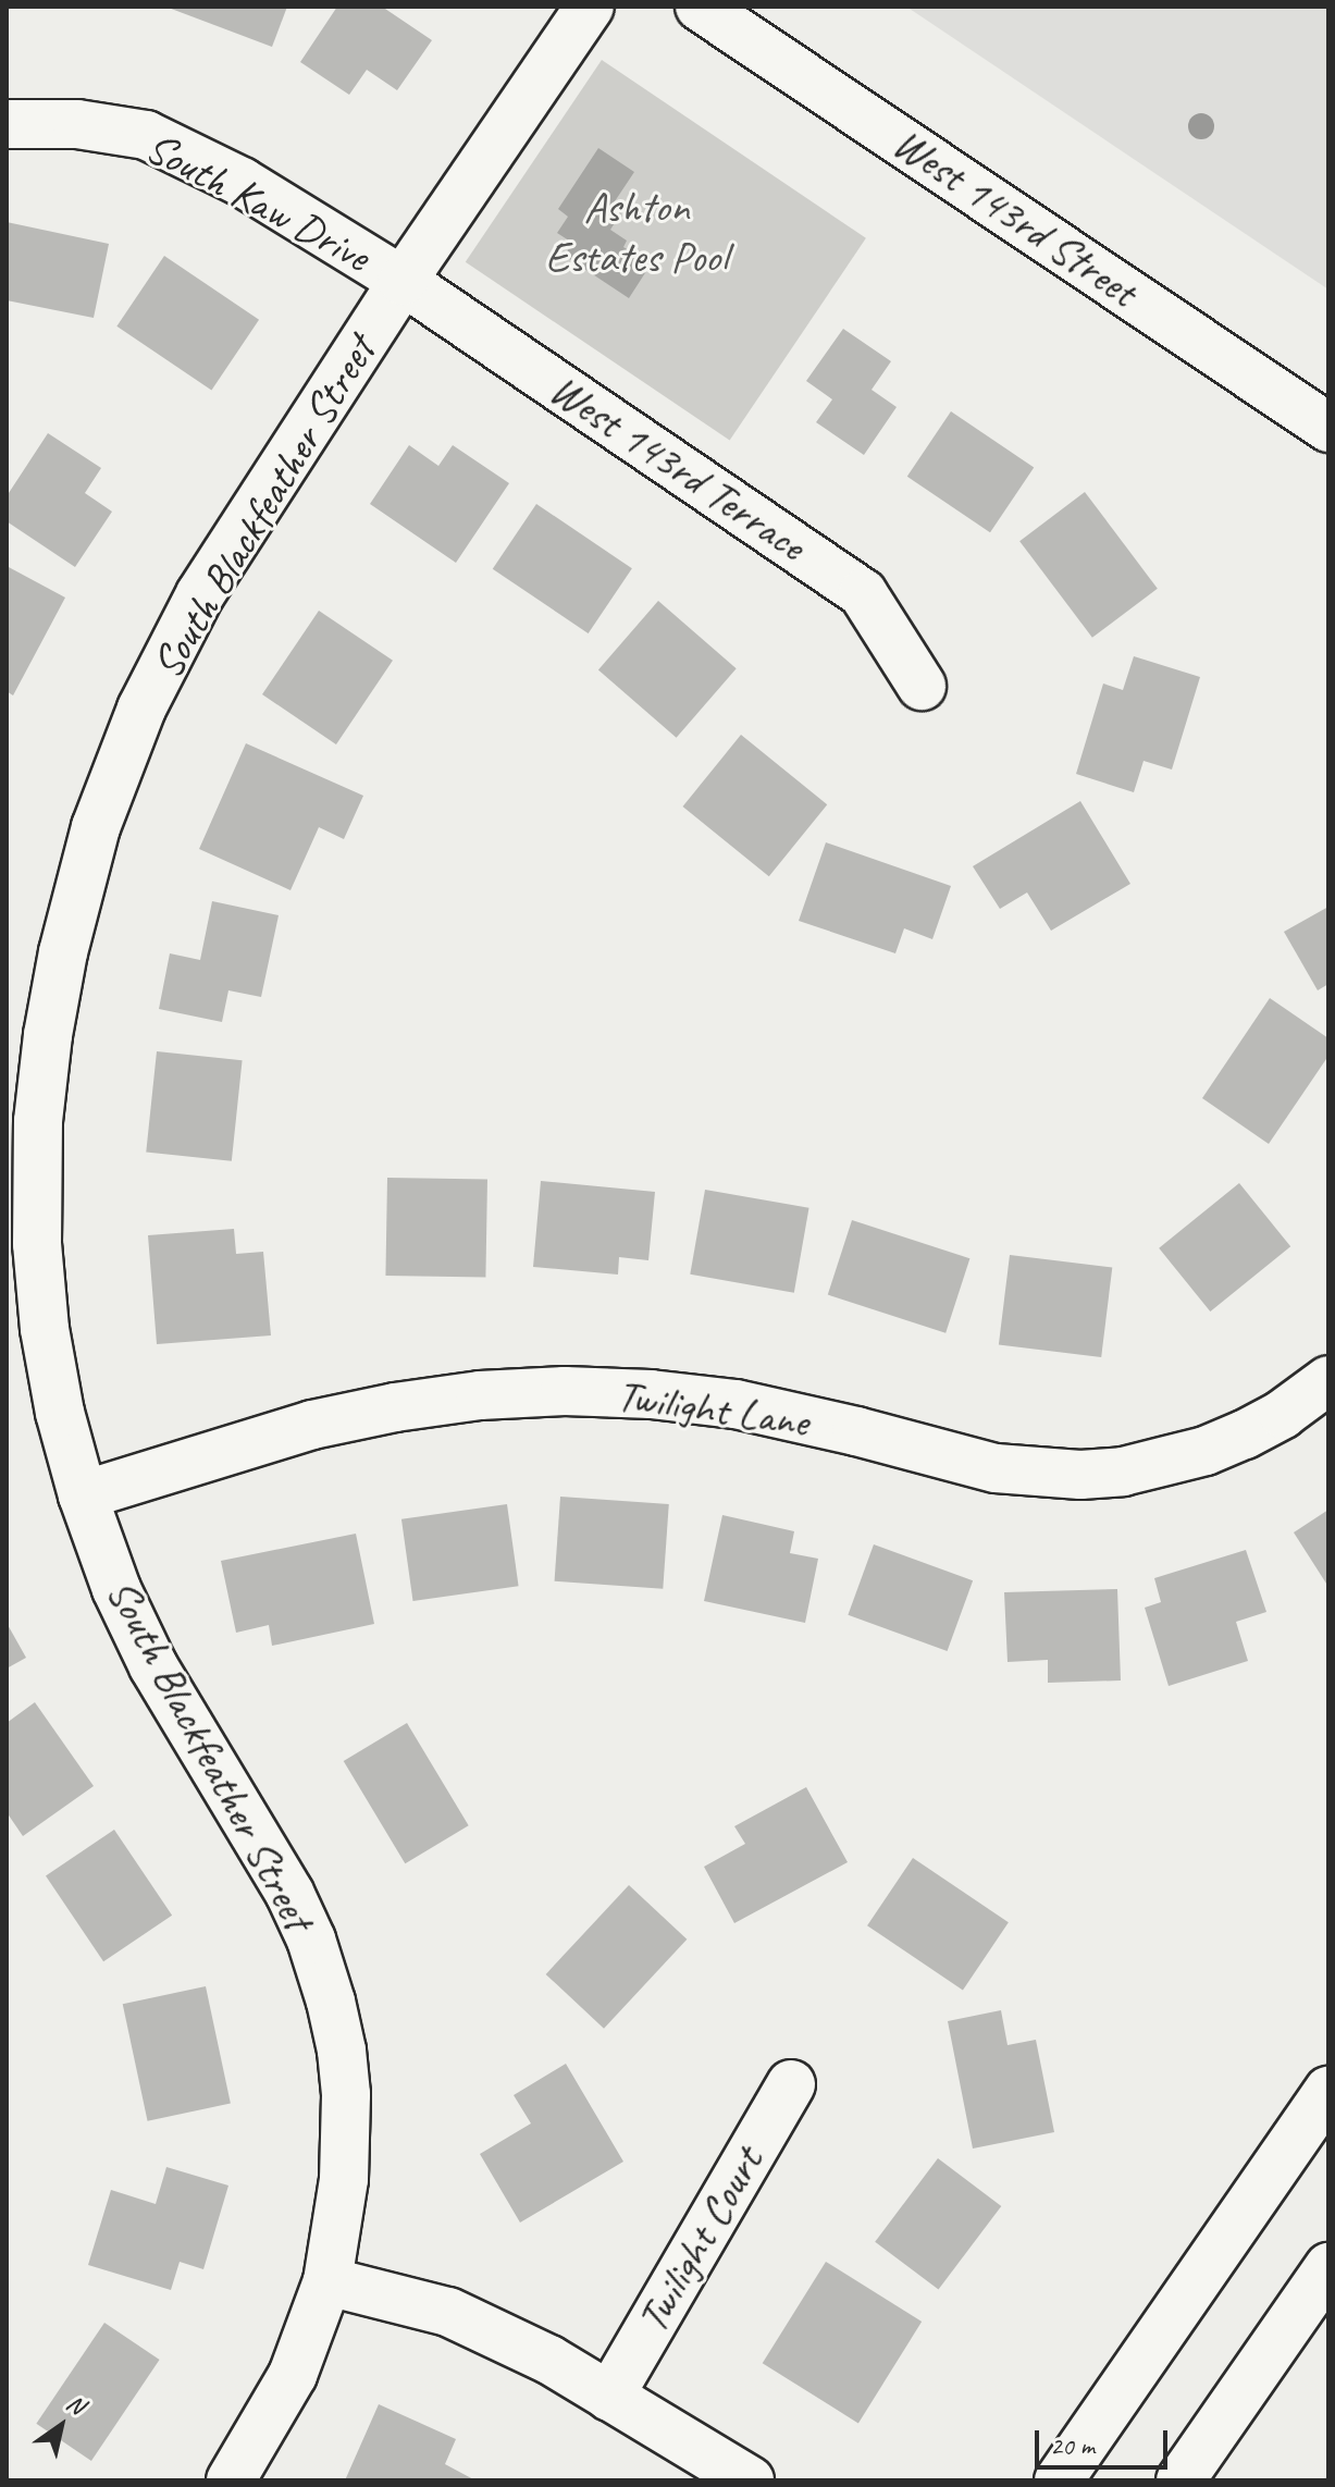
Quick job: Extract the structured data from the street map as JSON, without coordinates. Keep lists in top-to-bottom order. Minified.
{"streets":{"street":["South Kaw Drive","West 143rd Street","West 143rd Terrace","South Blackfeather Street","Twilight Lane","Twilight Court"]},"crossings":[["South Kaw Drive","West 143rd Terrace"],["South Kaw Drive","South Blackfeather Street"],["West 143rd Terrace","South Blackfeather Street"],["South Blackfeather Street","Twilight Lane"]],"parks":["Ashton Estates Pool"],"scale_bar":"20 m","north":"top right"}
